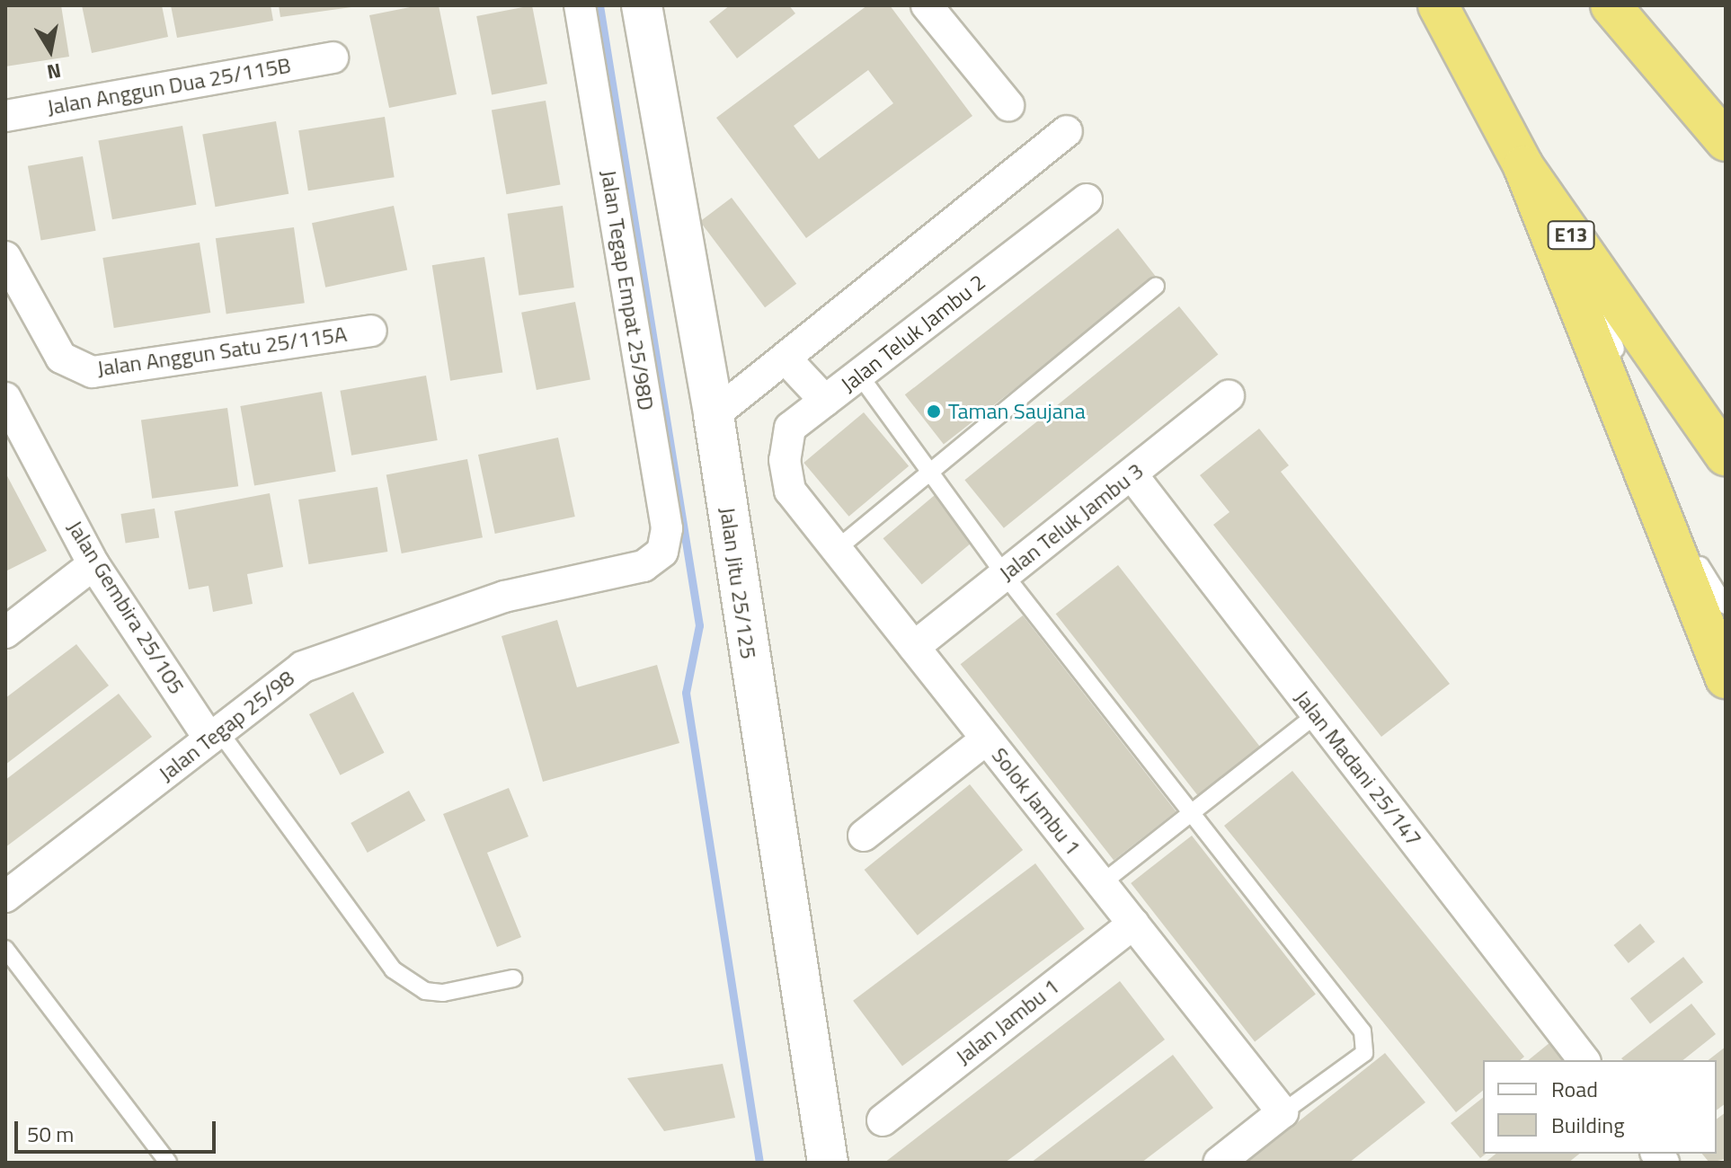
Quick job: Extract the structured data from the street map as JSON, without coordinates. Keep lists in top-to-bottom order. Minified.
{"streets":{"highway":["E13"],"street":["Jalan Anggun Dua 25/115B","Jalan Tegap Empat 25/98D","Jalan Teluk Jambu 2","Jalan Anggun Satu 25/115A","Jalan Teluk Jambu 3","Jalan Jitu 25/125","Jalan Gembira 25/105","Jalan Tegap 25/98","Jalan Madani 25/147","Solok Jambu 1","Jalan Jambu 1"]},"crossings":[["Jalan Tegap Empat 25/98D","Jalan Tegap 25/98"],["Jalan Teluk Jambu 2","Solok Jambu 1"],["Jalan Teluk Jambu 3","Jalan Madani 25/147"],["Jalan Teluk Jambu 3","Solok Jambu 1"],["Jalan Gembira 25/105","Jalan Tegap 25/98"],["Solok Jambu 1","Jalan Jambu 1"]],"places":["Taman Saujana"],"legend":["Road","Building"],"scale_bar":"50 m","north":"bottom"}
